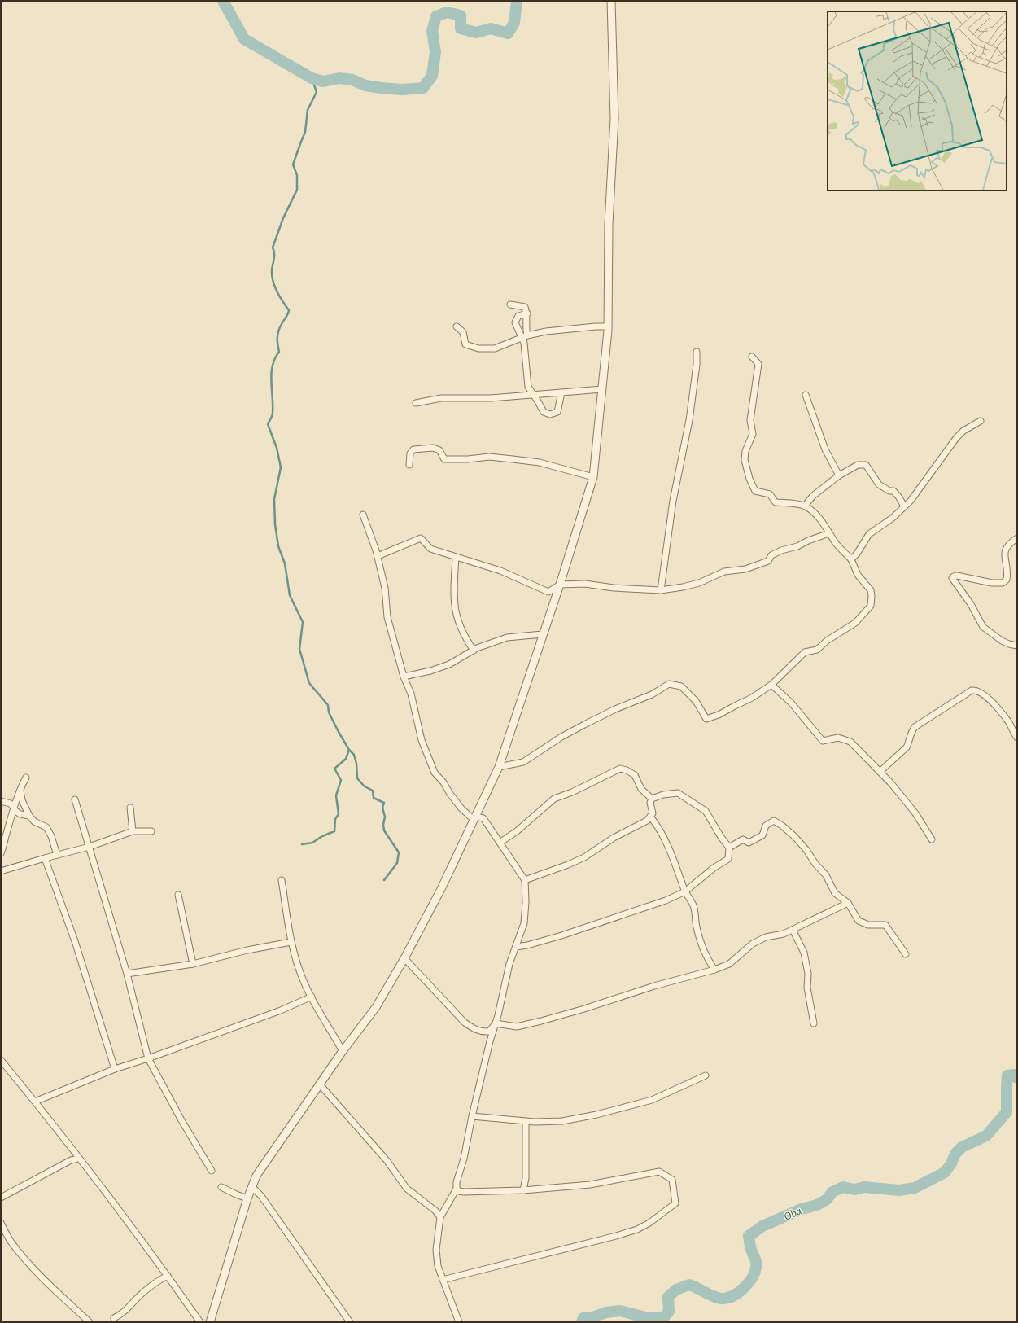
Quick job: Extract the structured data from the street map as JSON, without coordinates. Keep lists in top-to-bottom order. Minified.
{"water":["Oba"]}
